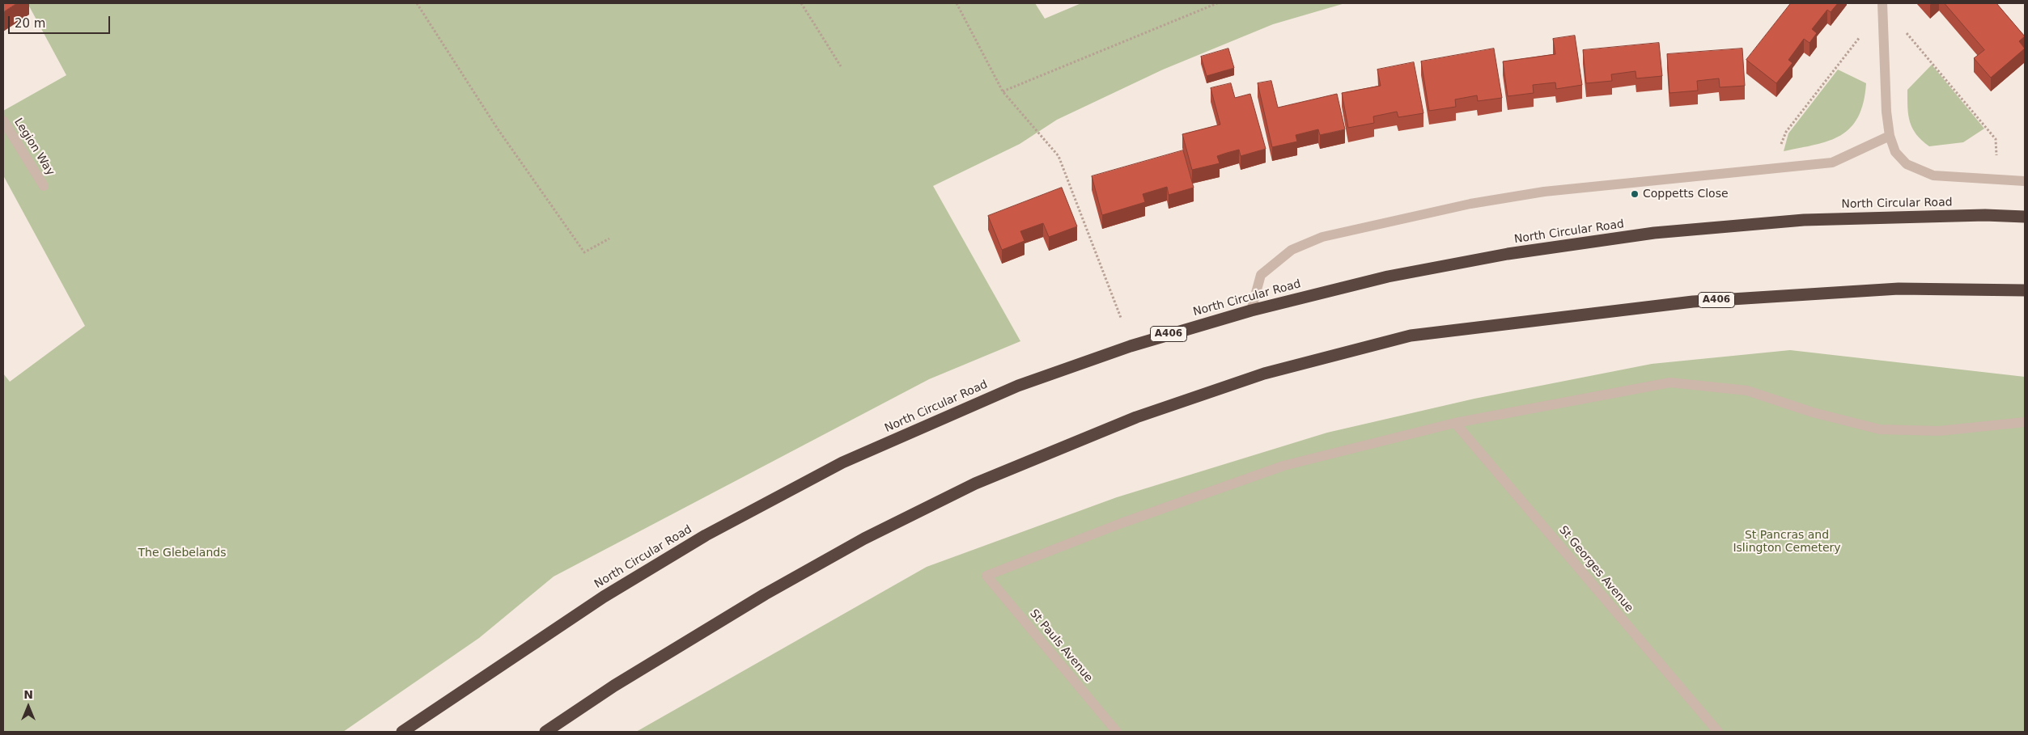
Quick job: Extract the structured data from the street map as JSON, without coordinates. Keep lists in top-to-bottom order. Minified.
{"streets":{"highway":["North Circular Road","A406"],"street":["Legion Way","St Georges Avenue","St Pauls Avenue"]},"crossings":[["St Georges Avenue","St Pauls Avenue"]],"parks":["St Pancras and Islington Cemetery","The Glebelands"],"places":["Coppetts Close"],"scale_bar":"20 m","north":"top"}
